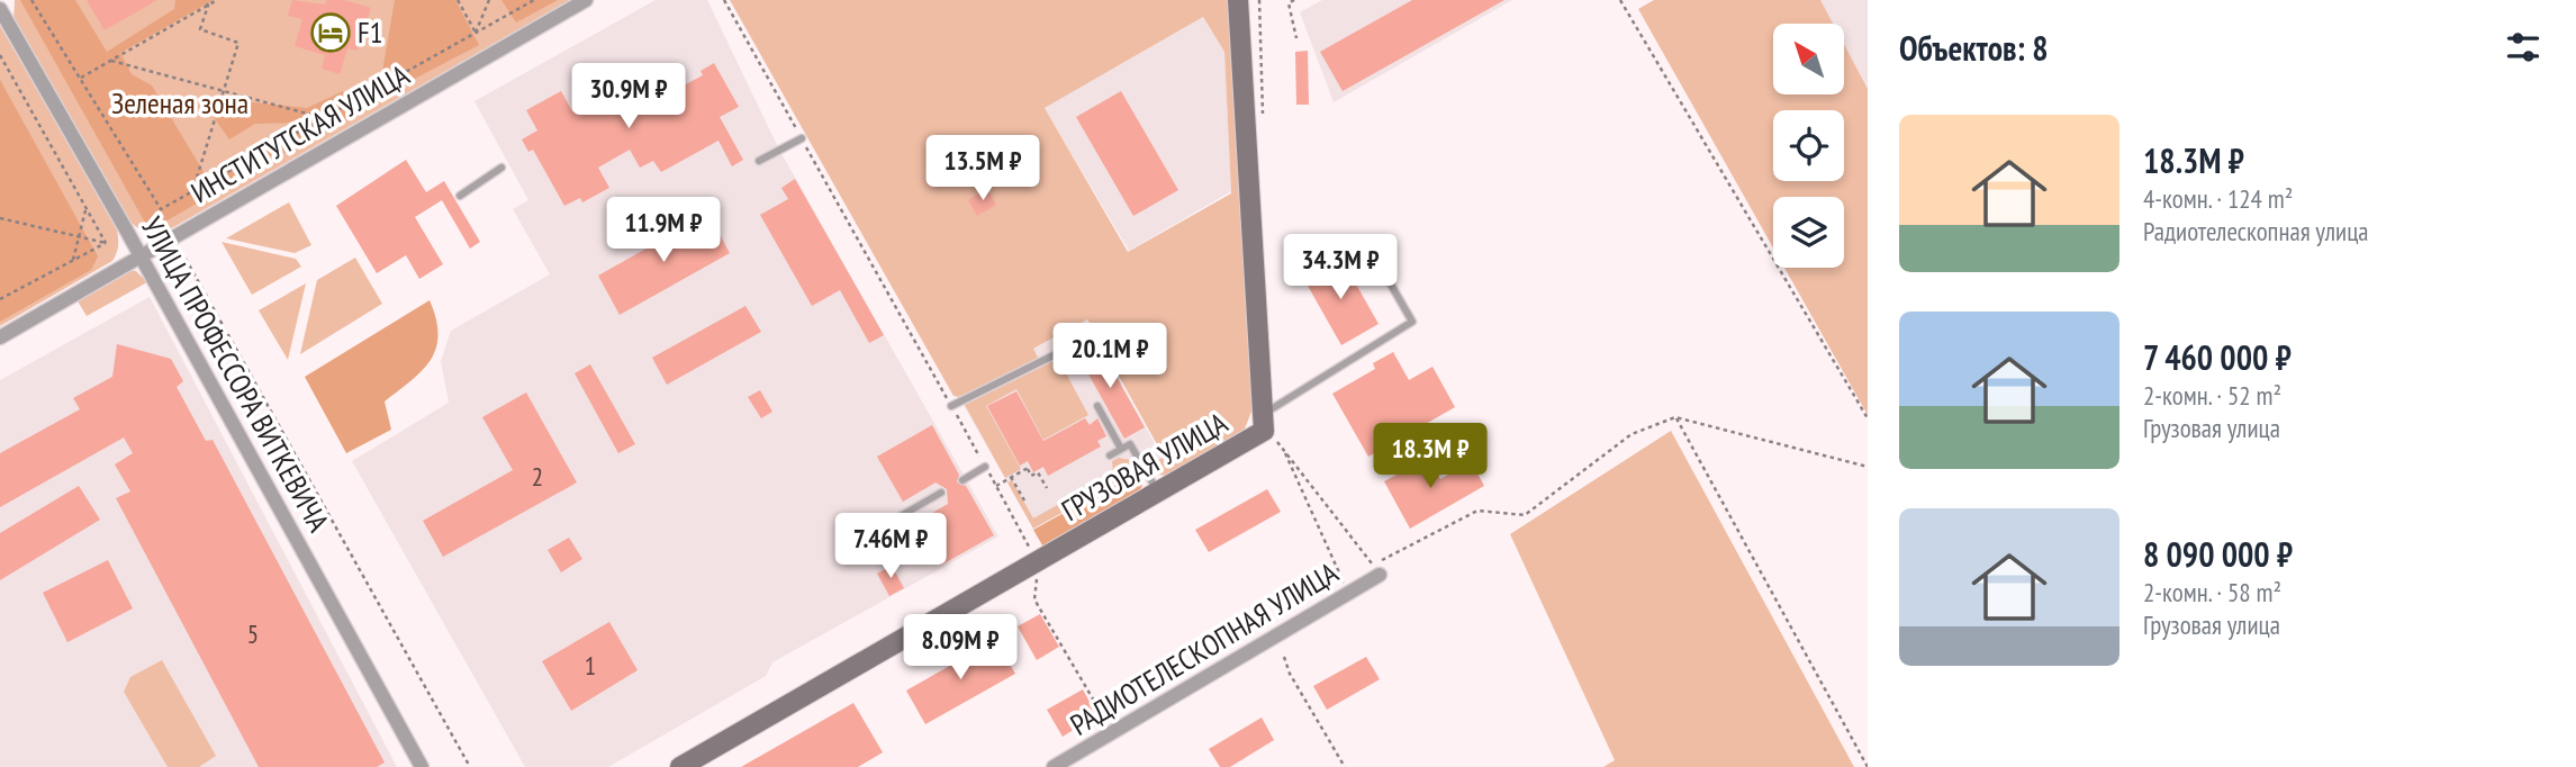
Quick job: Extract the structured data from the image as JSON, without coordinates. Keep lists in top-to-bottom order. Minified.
{"streets":{"street":["ИНСТИТУТСКАЯ УЛИЦА","УЛИЦА ПРОФЕССОРА ВИТКЕВИЧА","ГРУЗОВАЯ УЛИЦА","РАДИОТЕЛЕСКОПНАЯ УЛИЦА"]},"crossings":[["ИНСТИТУТСКАЯ УЛИЦА","УЛИЦА ПРОФЕССОРА ВИТКЕВИЧА"]],"parks":["Зеленая зона"],"places":{"hotel":["F1"]},"house_numbers":["2","5","1"],"north":"top left","page":{"heading":"Объектов: 8","price":["30.9M ₽","13.5M ₽","11.9M ₽","34.3M ₽","20.1M ₽","18.3M ₽","7.46M ₽","8.09M ₽"],"list":[{"name":"18.3M ₽","note":"4-комн. · 124 m² · Радиотелескопная улица"},{"name":"7 460 000 ₽","note":"2-комн. · 52 m² · Грузовая улица"},{"name":"8 090 000 ₽","note":"2-комн. · 58 m² · Грузовая улица"}]}}
